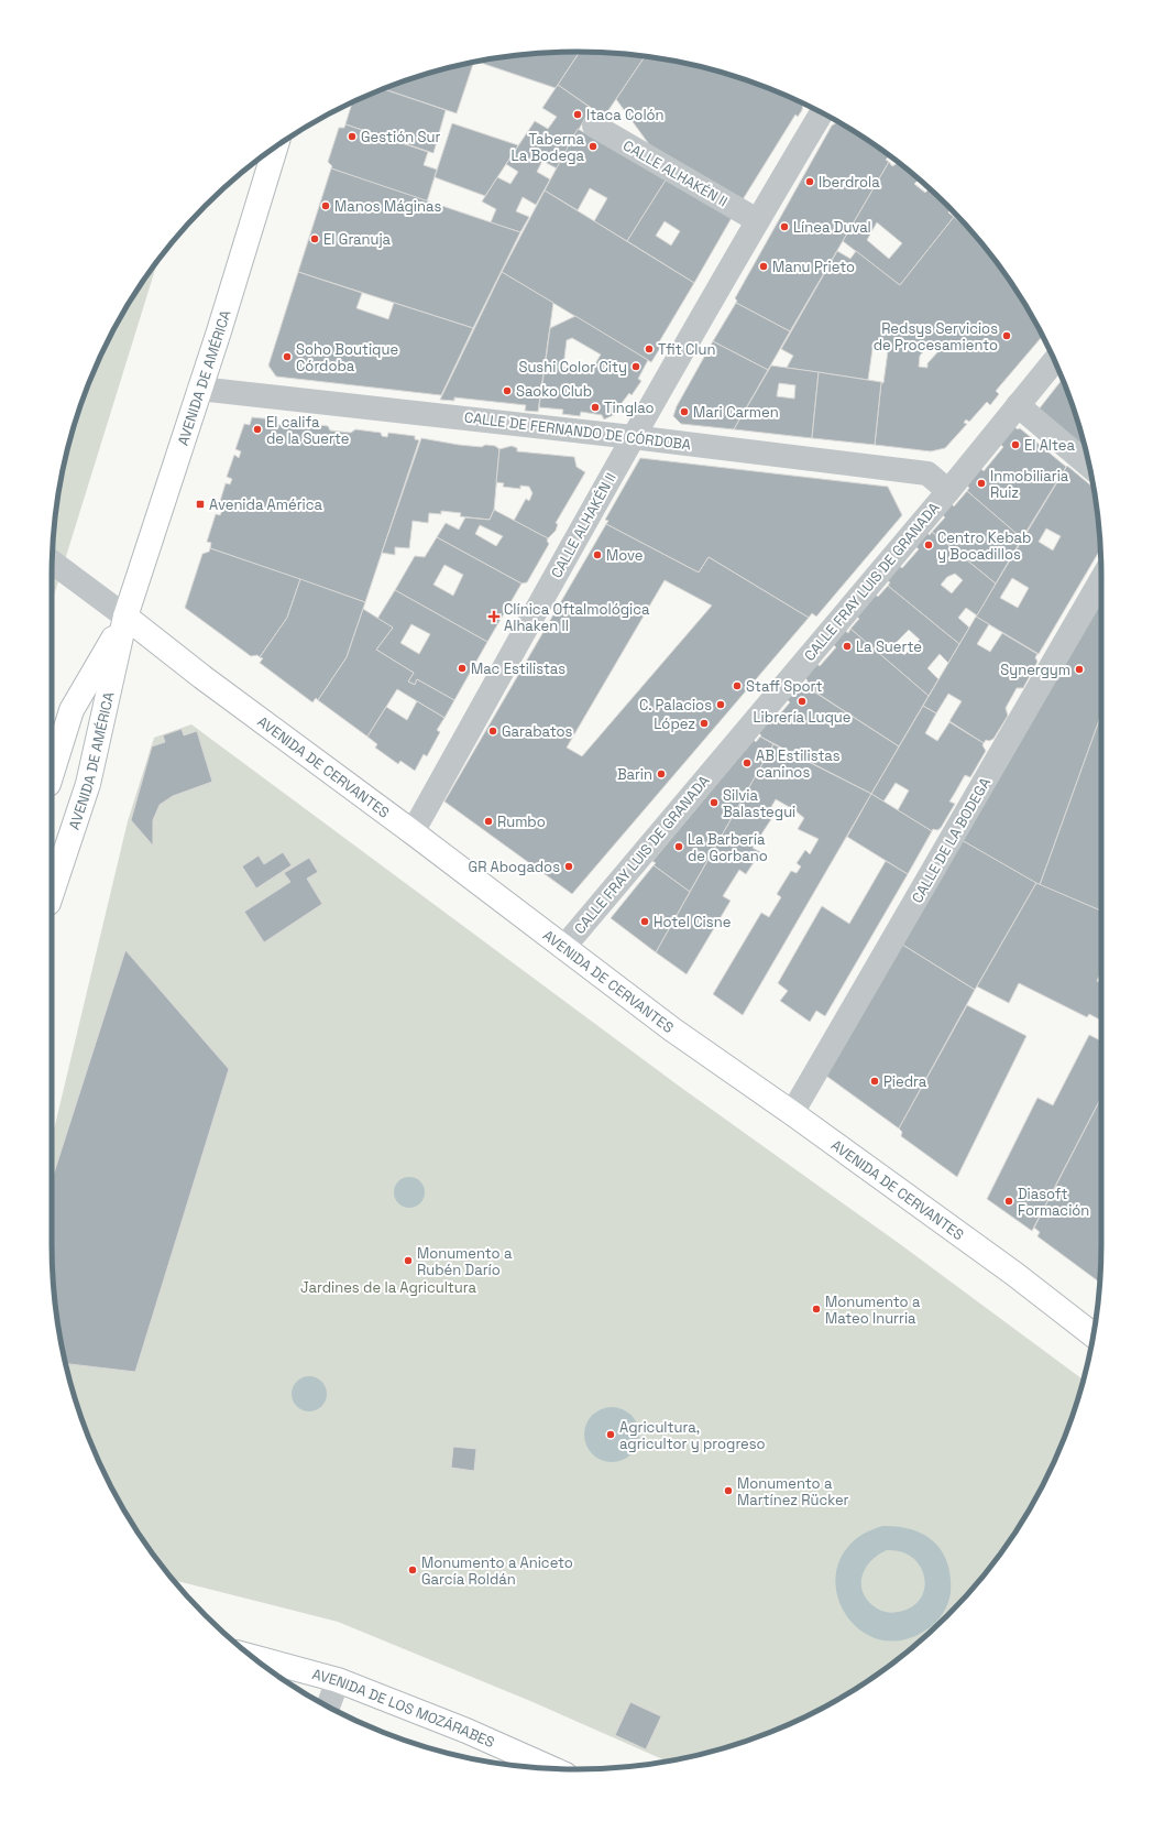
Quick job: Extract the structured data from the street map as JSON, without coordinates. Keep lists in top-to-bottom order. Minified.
{"streets":{"main road":["AVENIDA DE AMÉRICA","AVENIDA DE CERVANTES","AVENIDA DE LOS MOZÁRABES"],"street":["CALLE ALHAKÉN II","CALLE DE FERNANDO DE CÓRDOBA","CALLE FRAY LUIS DE GRANADA","CALLE DE LA BODEGA"]},"crossings":[["CALLE ALHAKÉN II","CALLE DE FERNANDO DE CÓRDOBA"],["CALLE ALHAKÉN II","AVENIDA DE CERVANTES"],["AVENIDA DE AMÉRICA","CALLE DE FERNANDO DE CÓRDOBA"],["AVENIDA DE AMÉRICA","AVENIDA DE CERVANTES"],["CALLE DE FERNANDO DE CÓRDOBA","CALLE FRAY LUIS DE GRANADA"],["CALLE FRAY LUIS DE GRANADA","AVENIDA DE CERVANTES"],["AVENIDA DE CERVANTES","CALLE DE LA BODEGA"]],"parks":["Jardines de la Agricultura"],"places":{"other":["Itaca Colón","Gestión Sur","Taberna La Bodega","Iberdrola","Manos Máginas","Línea Duval","El Granuja","Manu Prieto","Redsys Servicios de Procesamiento","Tfit Clun","Soho Boutique Córdoba","Sushi Color City","Saoko Club","Tinglao","Mari Carmen","El califa de la Suerte","El Altea","Inmobiliaria Ruiz","Centro Kebab y Bocadillos","Move","La Suerte","Mac Estilistas","Synergym","Staff Sport","Librería Luque","C. Palacios","López","Garabatos","AB Estilistas caninos","Barin","Silvia Balastegui","Rumbo","La Barbería de Gorbano","GR Abogados","Hotel Cisne","Piedra","Diasoft Formación","Monumento a Rubén Darío","Monumento a Mateo Inurria","Agricultura, agricultor y progreso","Monumento a Martínez Rücker","Monumento a Aniceto García Roldán"],"transit":["Avenida América"],"health":["Clínica Oftalmológica Alhaken II"]}}
